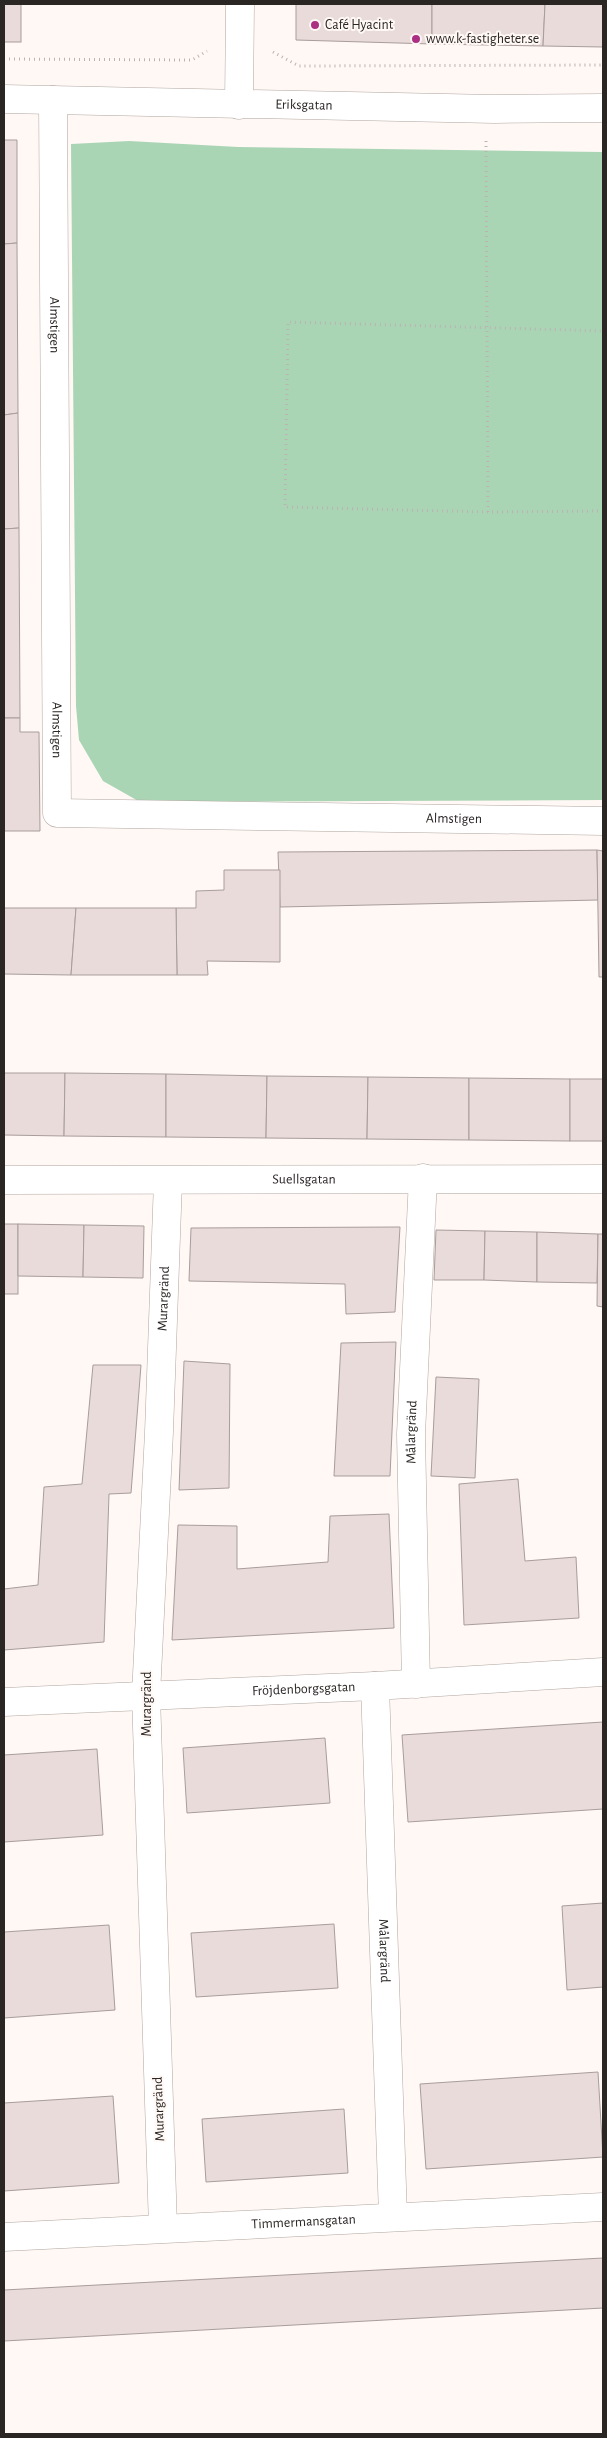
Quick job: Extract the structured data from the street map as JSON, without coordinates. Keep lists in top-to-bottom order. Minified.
{"streets":{"street":["Eriksgatan","Almstigen","Suellsgatan","Murargränd","Målargränd","Fröjdenborgsgatan","Timmermansgatan"]},"crossings":[["Eriksgatan","Almstigen"],["Suellsgatan","Murargränd"],["Suellsgatan","Målargränd"],["Murargränd","Fröjdenborgsgatan"],["Murargränd","Timmermansgatan"],["Målargränd","Fröjdenborgsgatan"],["Målargränd","Timmermansgatan"]],"places":["Café Hyacint","www.k-fastigheter.se"]}
